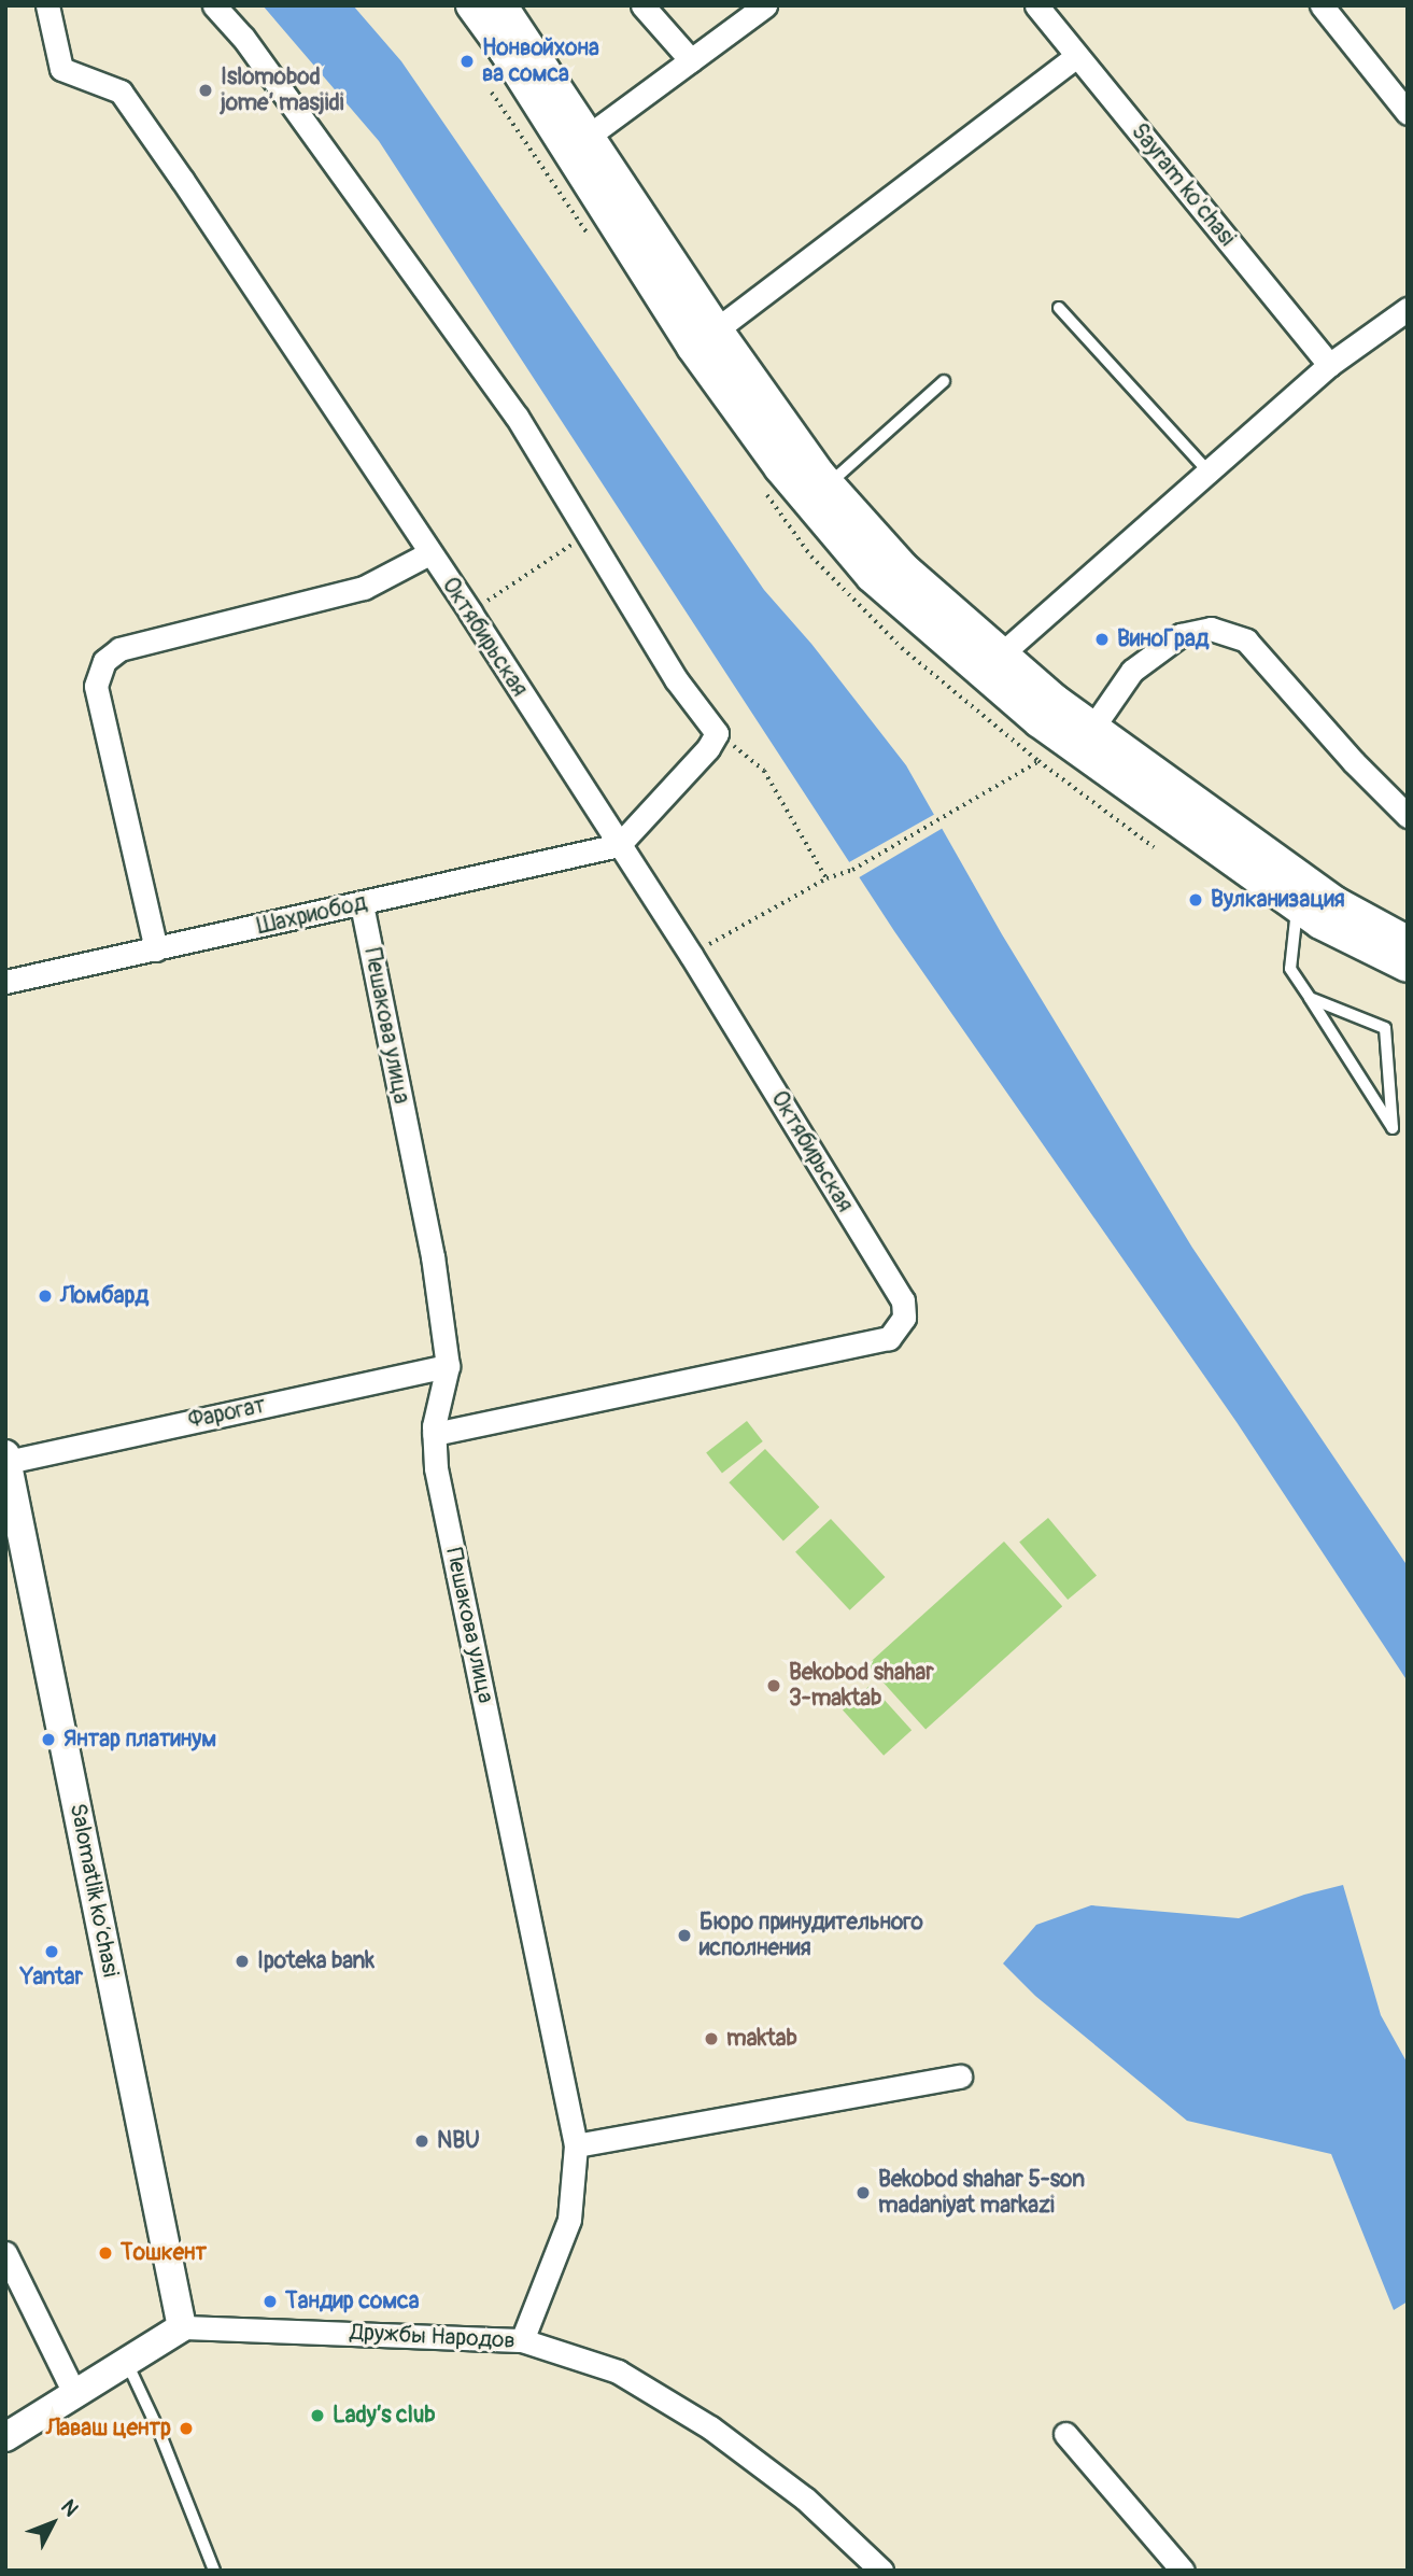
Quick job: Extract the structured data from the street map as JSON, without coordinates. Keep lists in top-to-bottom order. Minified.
{"streets":{"street":["Sayram ko'chasi","Октябирьская","Шахриобод","Пешакова улица","Фарогат","Salomatlik ko‘chasi","Дружбы Народов"]},"crossings":[["Октябирьская","Шахриобод"],["Октябирьская","Пешакова улица"],["Шахриобод","Пешакова улица"],["Пешакова улица","Фарогат"],["Пешакова улица","Дружбы Народов"],["Фарогат","Salomatlik ko‘chasi"],["Salomatlik ko‘chasi","Дружбы Народов"]],"places":["Нонвойхона ва сомса","Islomobod jome’ masjidi","ВиноГрад","Вулканизация","Ломбард","Bekobod shahar 3-maktab","Янтар платинум","Бюро принудительного исполнения","Yantar","Ipoteka bank","maktab","NBU","Bekobod shahar 5-son madaniyat markazi","Тошкент","Тандир сомса","Lady’s club","Лаваш центр"],"north":"top right"}
